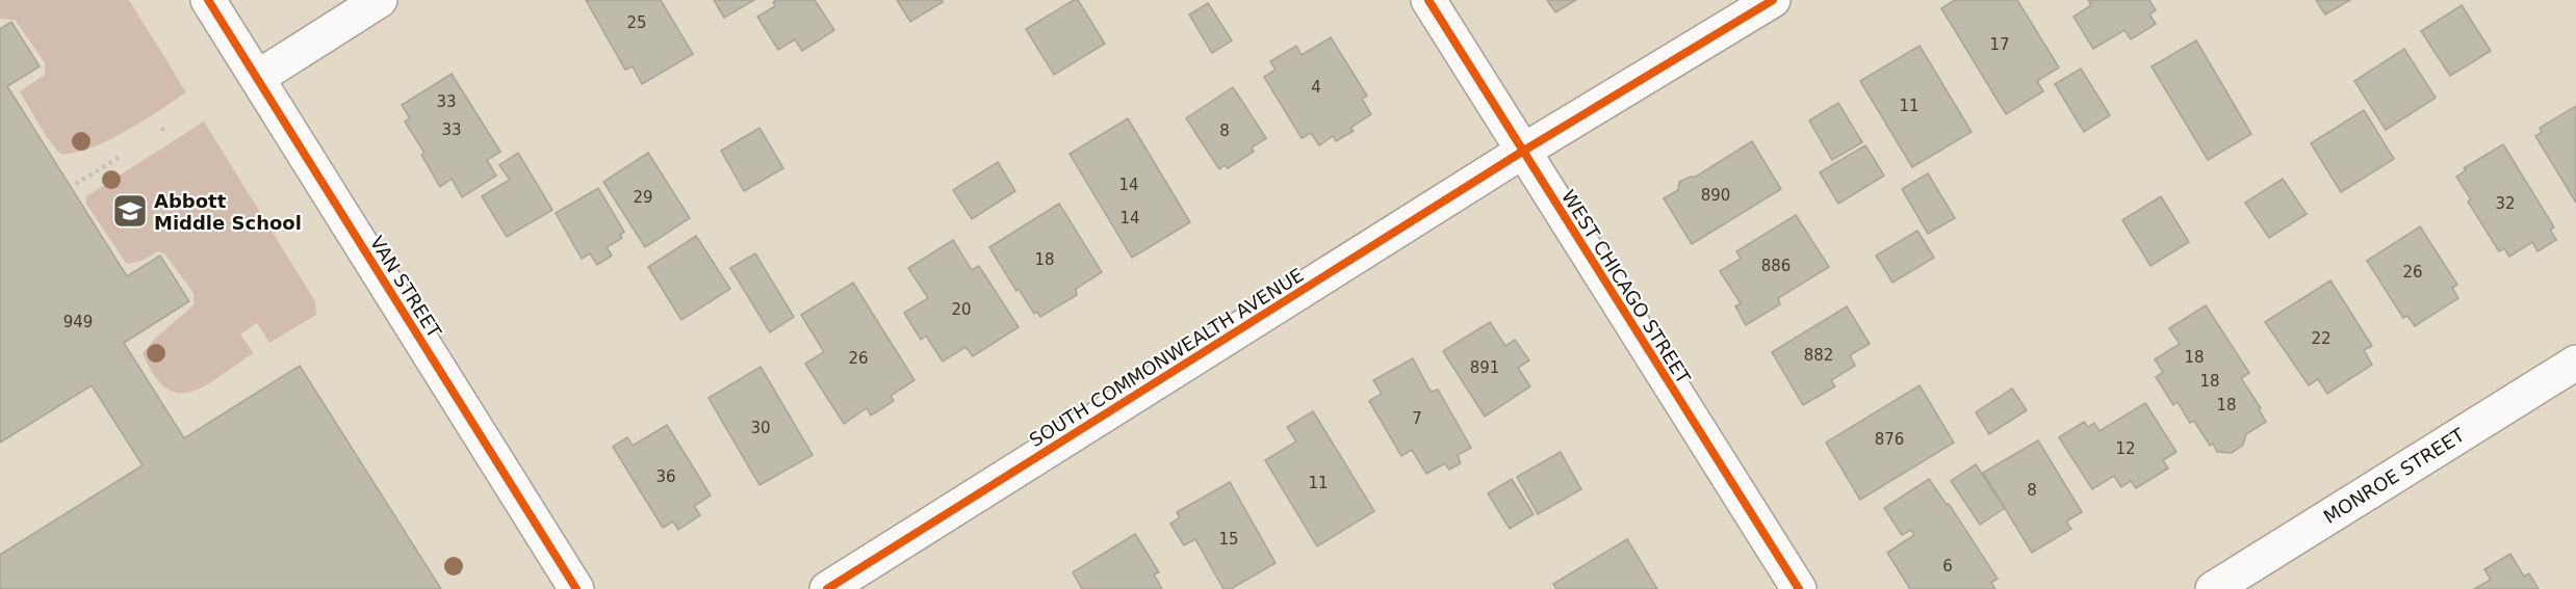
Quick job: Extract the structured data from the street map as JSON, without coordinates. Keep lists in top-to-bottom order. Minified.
{"streets":{"street":["VAN STREET","WEST CHICAGO STREET","SOUTH COMMONWEALTH AVENUE","MONROE STREET"]},"crossings":[["WEST CHICAGO STREET","SOUTH COMMONWEALTH AVENUE"]],"places":{"school or university":["Abbott Middle School"]},"house_numbers":["25","17","4","33","11","33","8","14","890","29","32","14","18","886","26","20","949","22","882","18","26","891","18","18","7","30","876","12","36","11","8","15","6"]}
